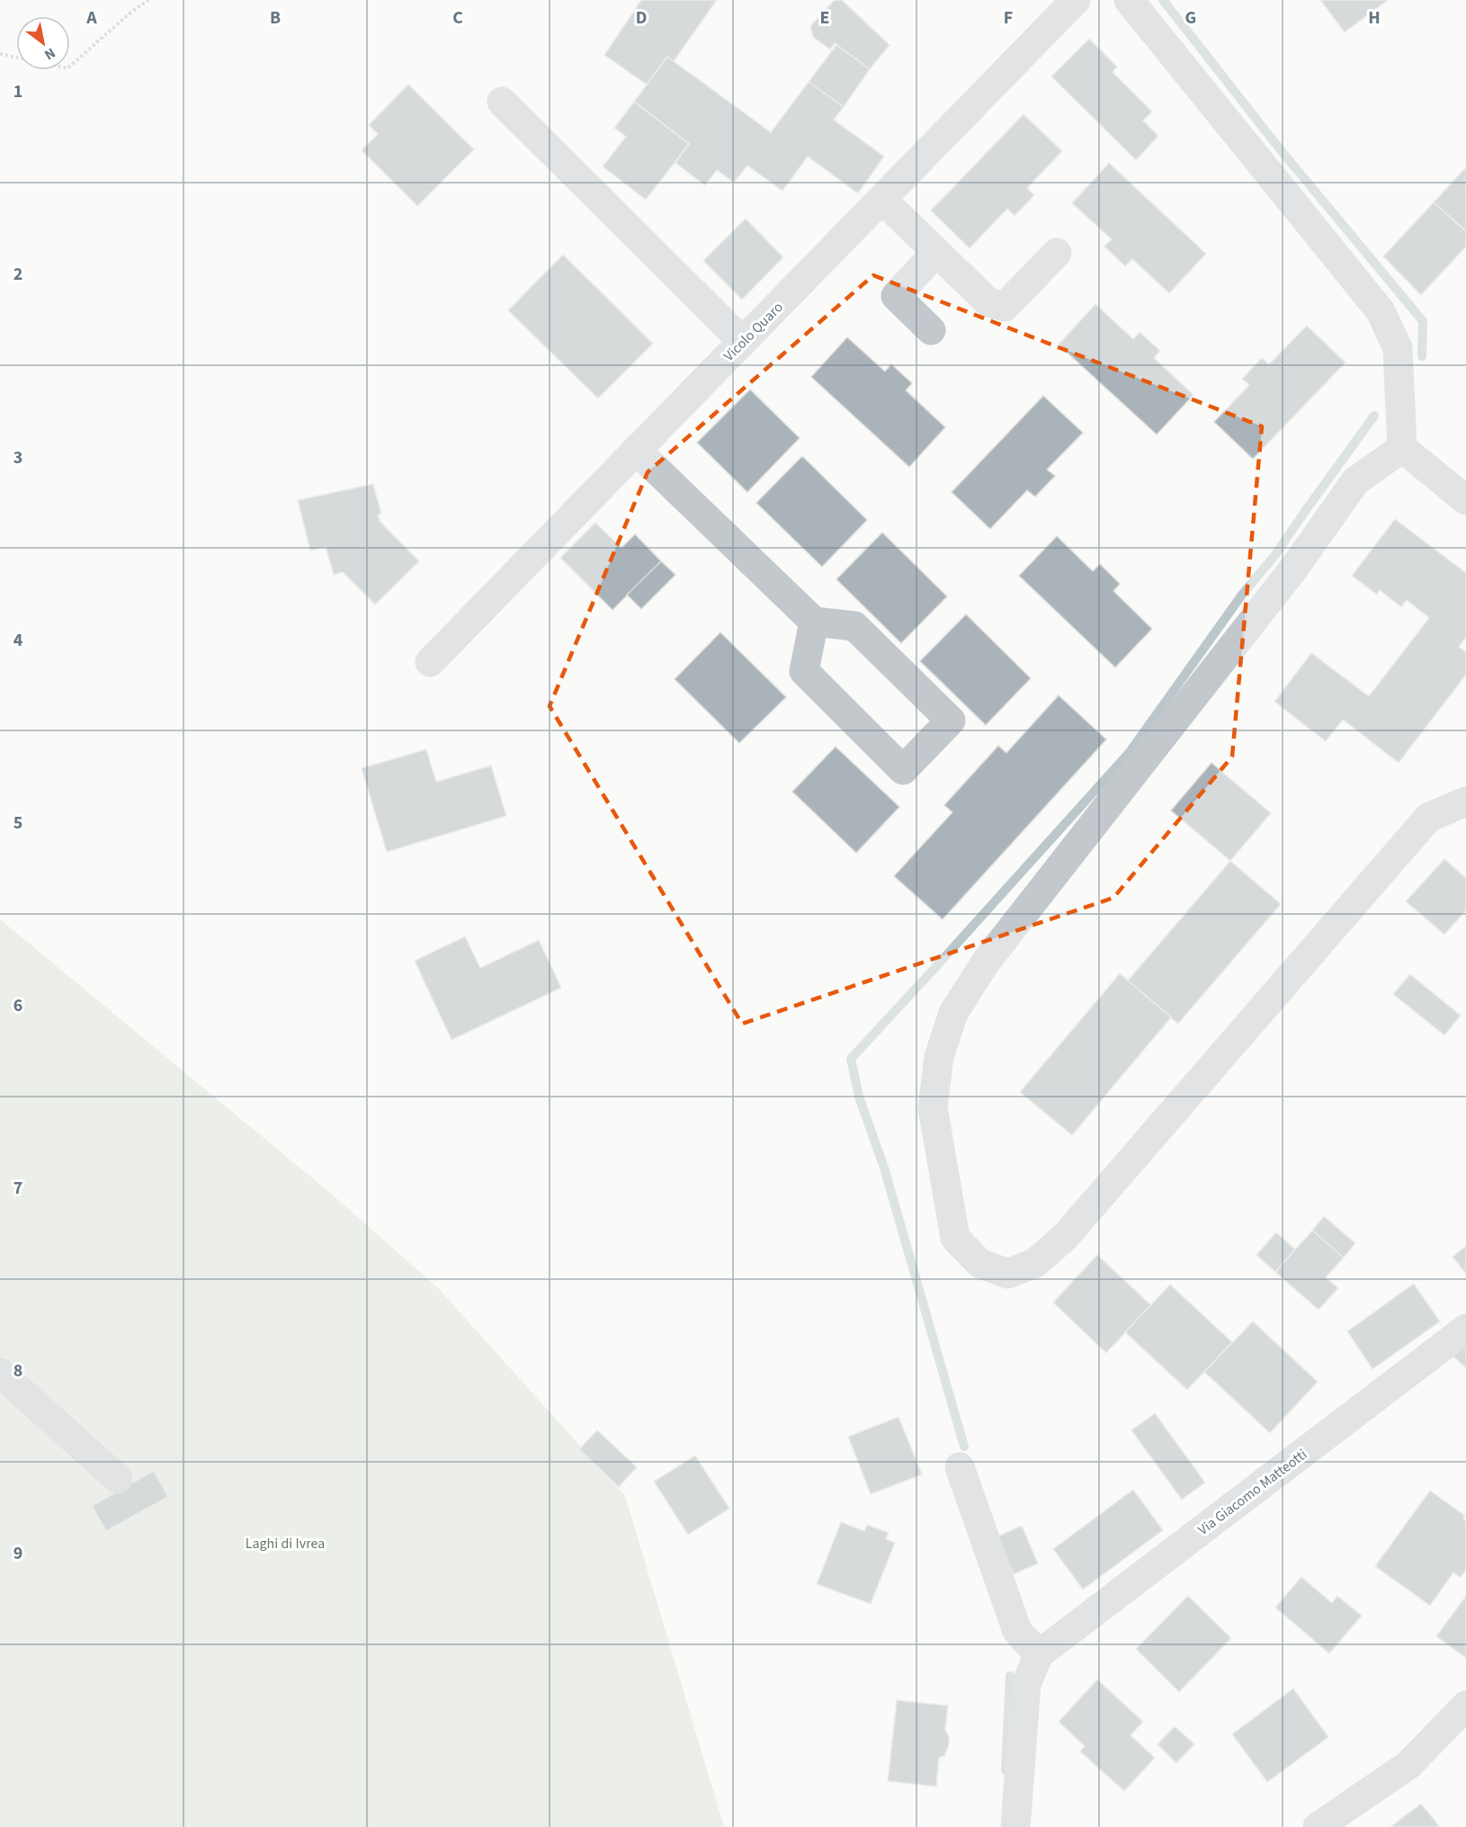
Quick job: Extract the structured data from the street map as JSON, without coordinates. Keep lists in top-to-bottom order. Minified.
{"streets":{"street":["Vicolo Quaro","Via Giacomo Matteotti"]},"parks":["Laghi di Ivrea"],"north":"bottom right","grid":{"columns":["A","B","C","D","E","F","G","H"],"rows":["1","2","3","4","5","6","7","8","9"]}}
